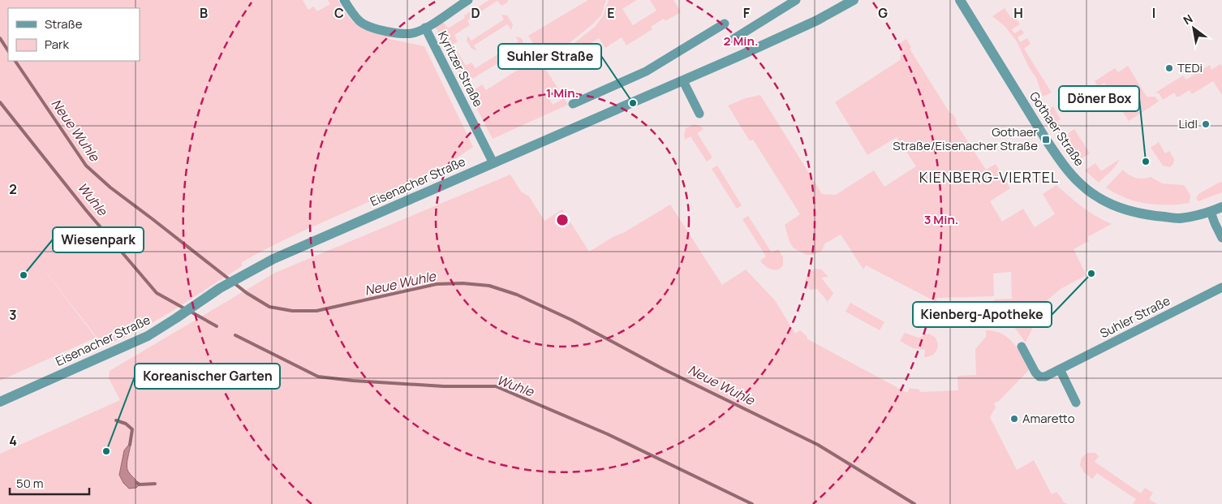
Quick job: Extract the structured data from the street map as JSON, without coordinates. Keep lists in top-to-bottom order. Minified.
{"streets":{"street":["Kyritzer Straße","Gothaer Straße","Eisenacher Straße","Suhler Straße"]},"crossings":[["Kyritzer Straße","Eisenacher Straße"]],"districts":["KIENBERG-VIERTEL"],"water":["Neue Wuhle","Wuhle"],"places":{"other":["TEDi","Suhler Straße","Lidl","Döner Box","Kienberg-Apotheke","Wiesenpark","Amaretto","Koreanischer Garten"],"transit":["Gothaer Straße/Eisenacher Straße"]},"legend":["Straße","Park"],"scale_bar":"50 m","north":"top left","grid":{"columns":["B","C","D","E","F","G","H","I"],"rows":["2","3","4"]},"rings":["2 Min.","1 Min.","3 Min."]}
